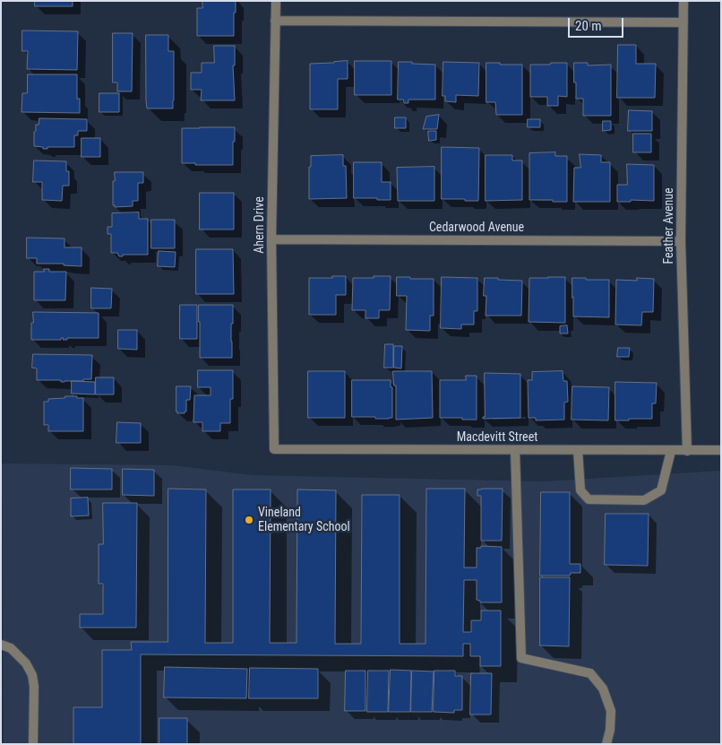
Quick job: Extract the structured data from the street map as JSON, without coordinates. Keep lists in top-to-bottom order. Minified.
{"streets":{"street":["Ahern Drive","Feather Avenue","Cedarwood Avenue","Macdevitt Street"]},"crossings":[["Ahern Drive","Cedarwood Avenue"],["Ahern Drive","Macdevitt Street"],["Feather Avenue","Cedarwood Avenue"],["Feather Avenue","Macdevitt Street"]],"places":["Vineland Elementary School"],"scale_bar":"20 m"}
